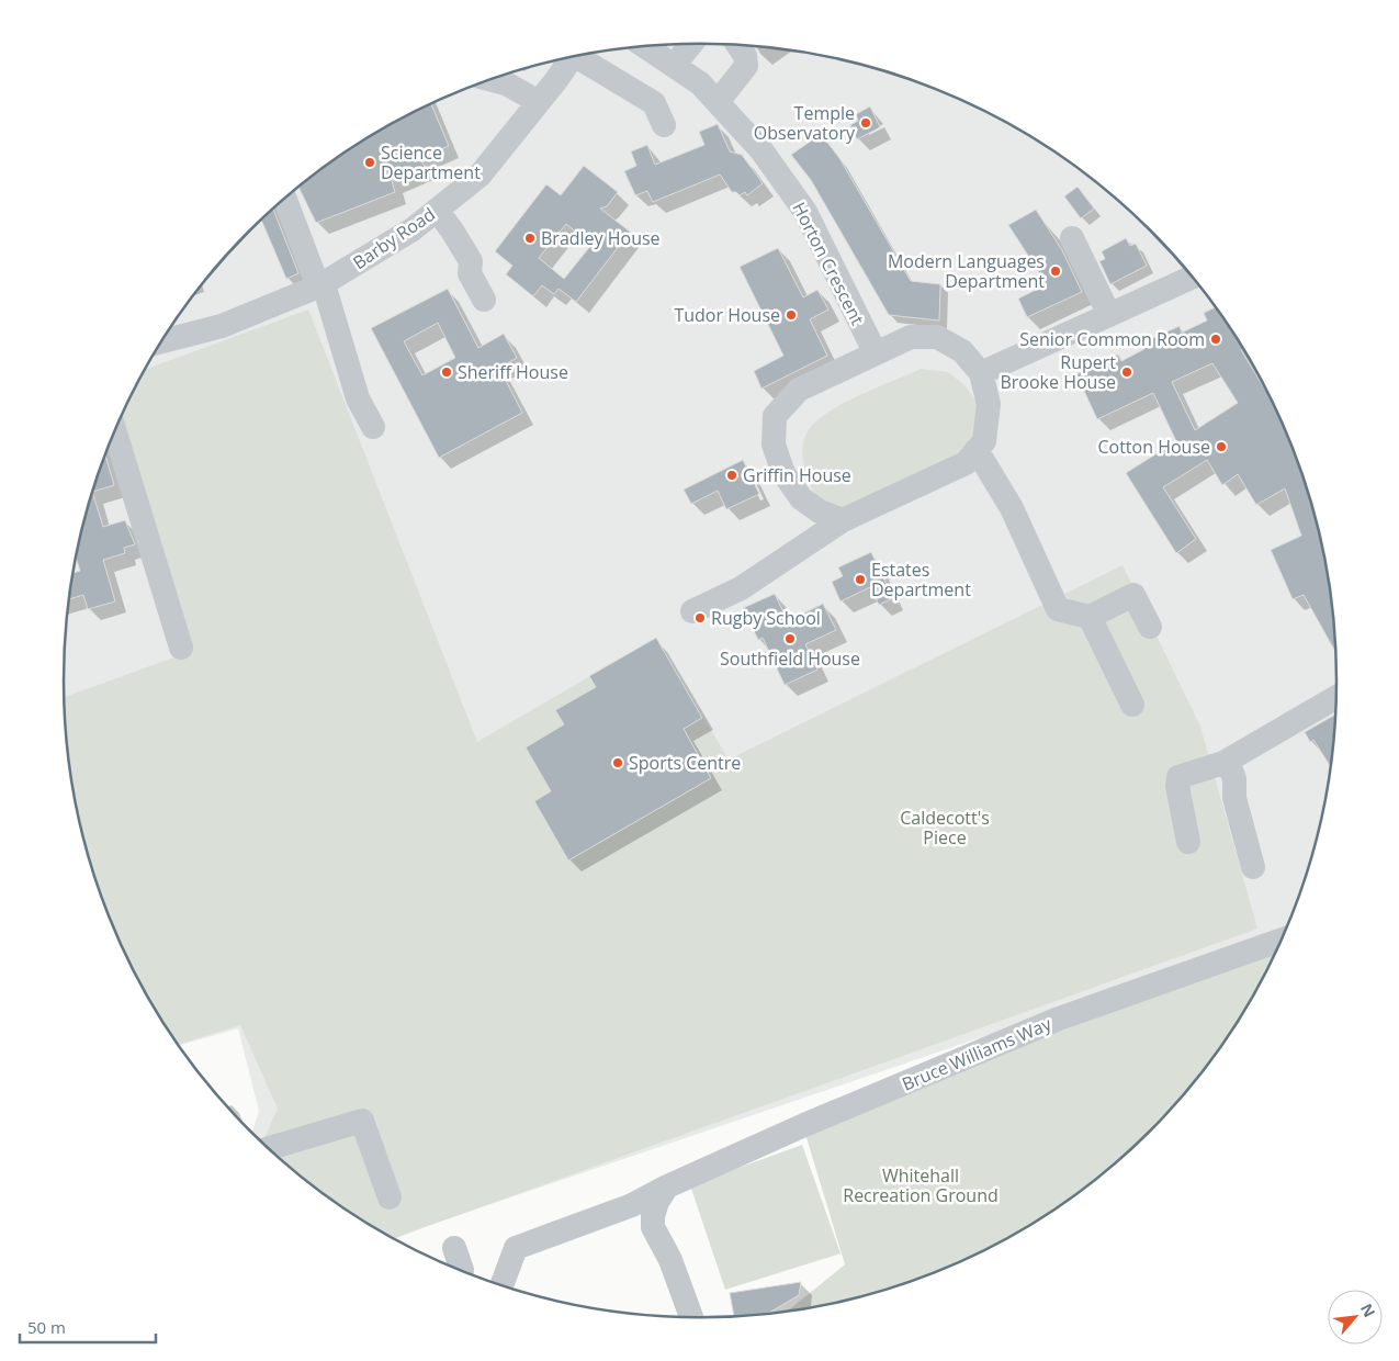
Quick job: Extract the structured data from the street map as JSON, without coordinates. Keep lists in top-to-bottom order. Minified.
{"streets":{"street":["Barby Road","Horton Crescent","Bruce Williams Way"]},"parks":["Caldecott's Piece","Whitehall Recreation Ground"],"places":["Temple Observatory","Science Department","Bradley House","Modern Languages Department","Tudor House","Senior Common Room","Sheriff House","Rupert Brooke House","Cotton House","Griffin House","Estates Department","Rugby School","Southfield House","Sports Centre"],"scale_bar":"50 m","north":"top right"}
